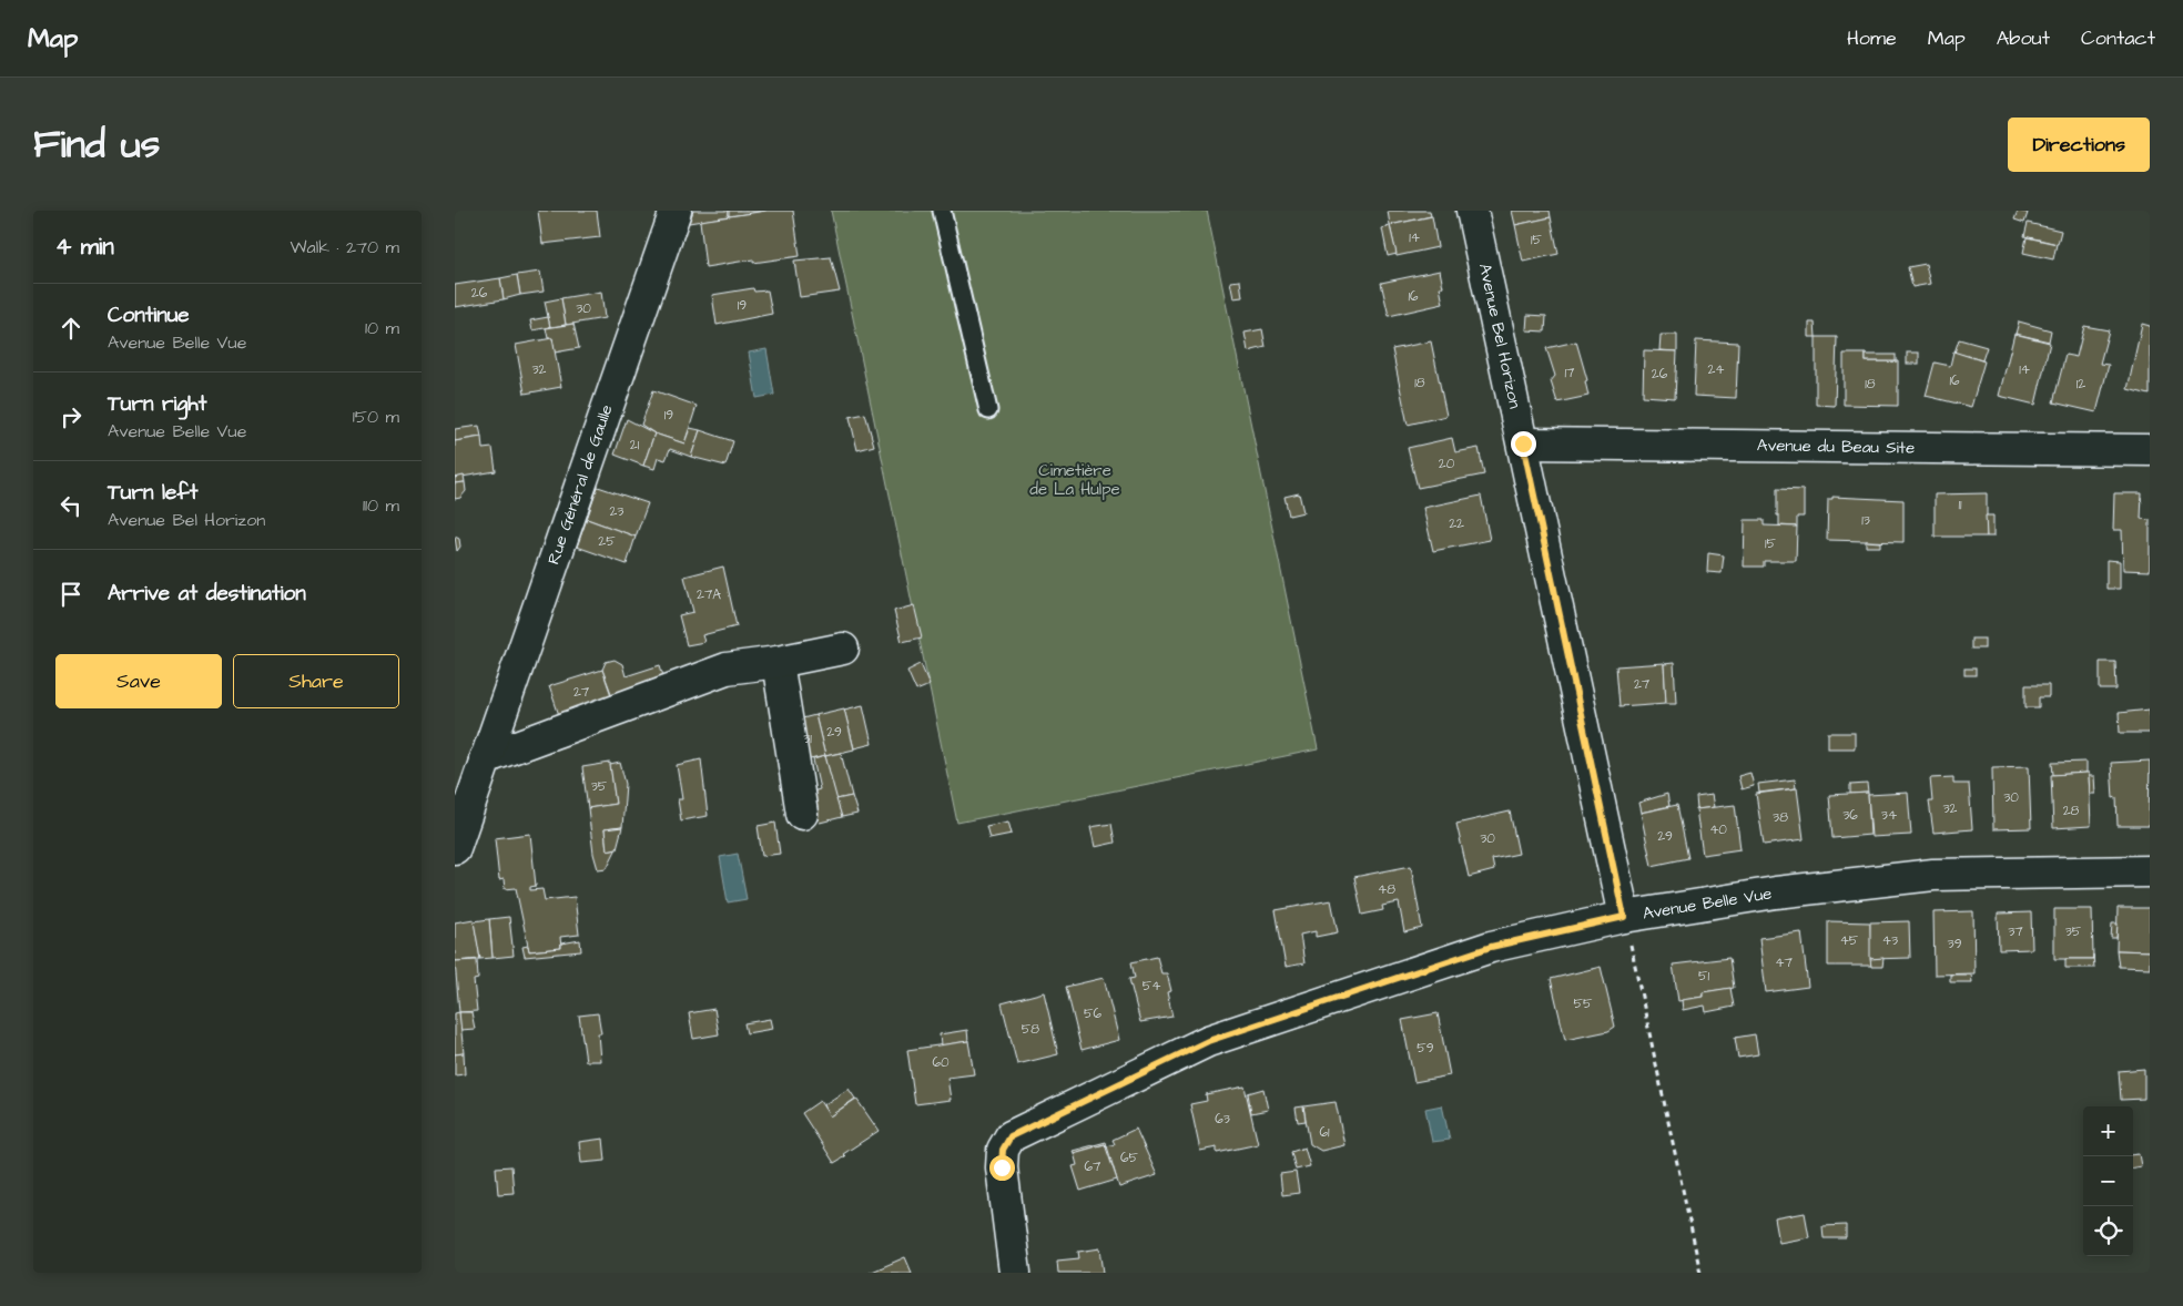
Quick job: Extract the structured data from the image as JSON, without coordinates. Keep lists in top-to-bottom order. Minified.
{"streets":{"street":["Avenue Bel Horizon","Avenue du Beau Site","Rue Général de Gaulle","Avenue Belle Vue"]},"crossings":[["Avenue Bel Horizon","Avenue du Beau Site"],["Avenue Bel Horizon","Avenue Belle Vue"]],"parks":["Cimetière de La Hulpe"],"house_numbers":["14","15","26","16","19","30","32","24","14","17","26","16","18","18","12","19","21","20","11","23","13","22","25","15","27A","27","27","29","31","35","30","32","28","36","34","38","40","29","30","48","37","35","45","43","39","47","51","54","55","56","58","59","60","63","61","65","67"],"page":{"header":"Map","nav":["Home","Map","About","Contact"],"title":"Find us","buttons":["Directions",["Save","Share"]],"heading":["4 min","Walk · 270 m"],"list":[["Continue","Avenue Belle Vue","10 m"],["Turn right","Avenue Belle Vue","150 m"],["Turn left","Avenue Bel Horizon","110 m"],"Arrive at destination"],"map_buttons":["+","−"]}}
